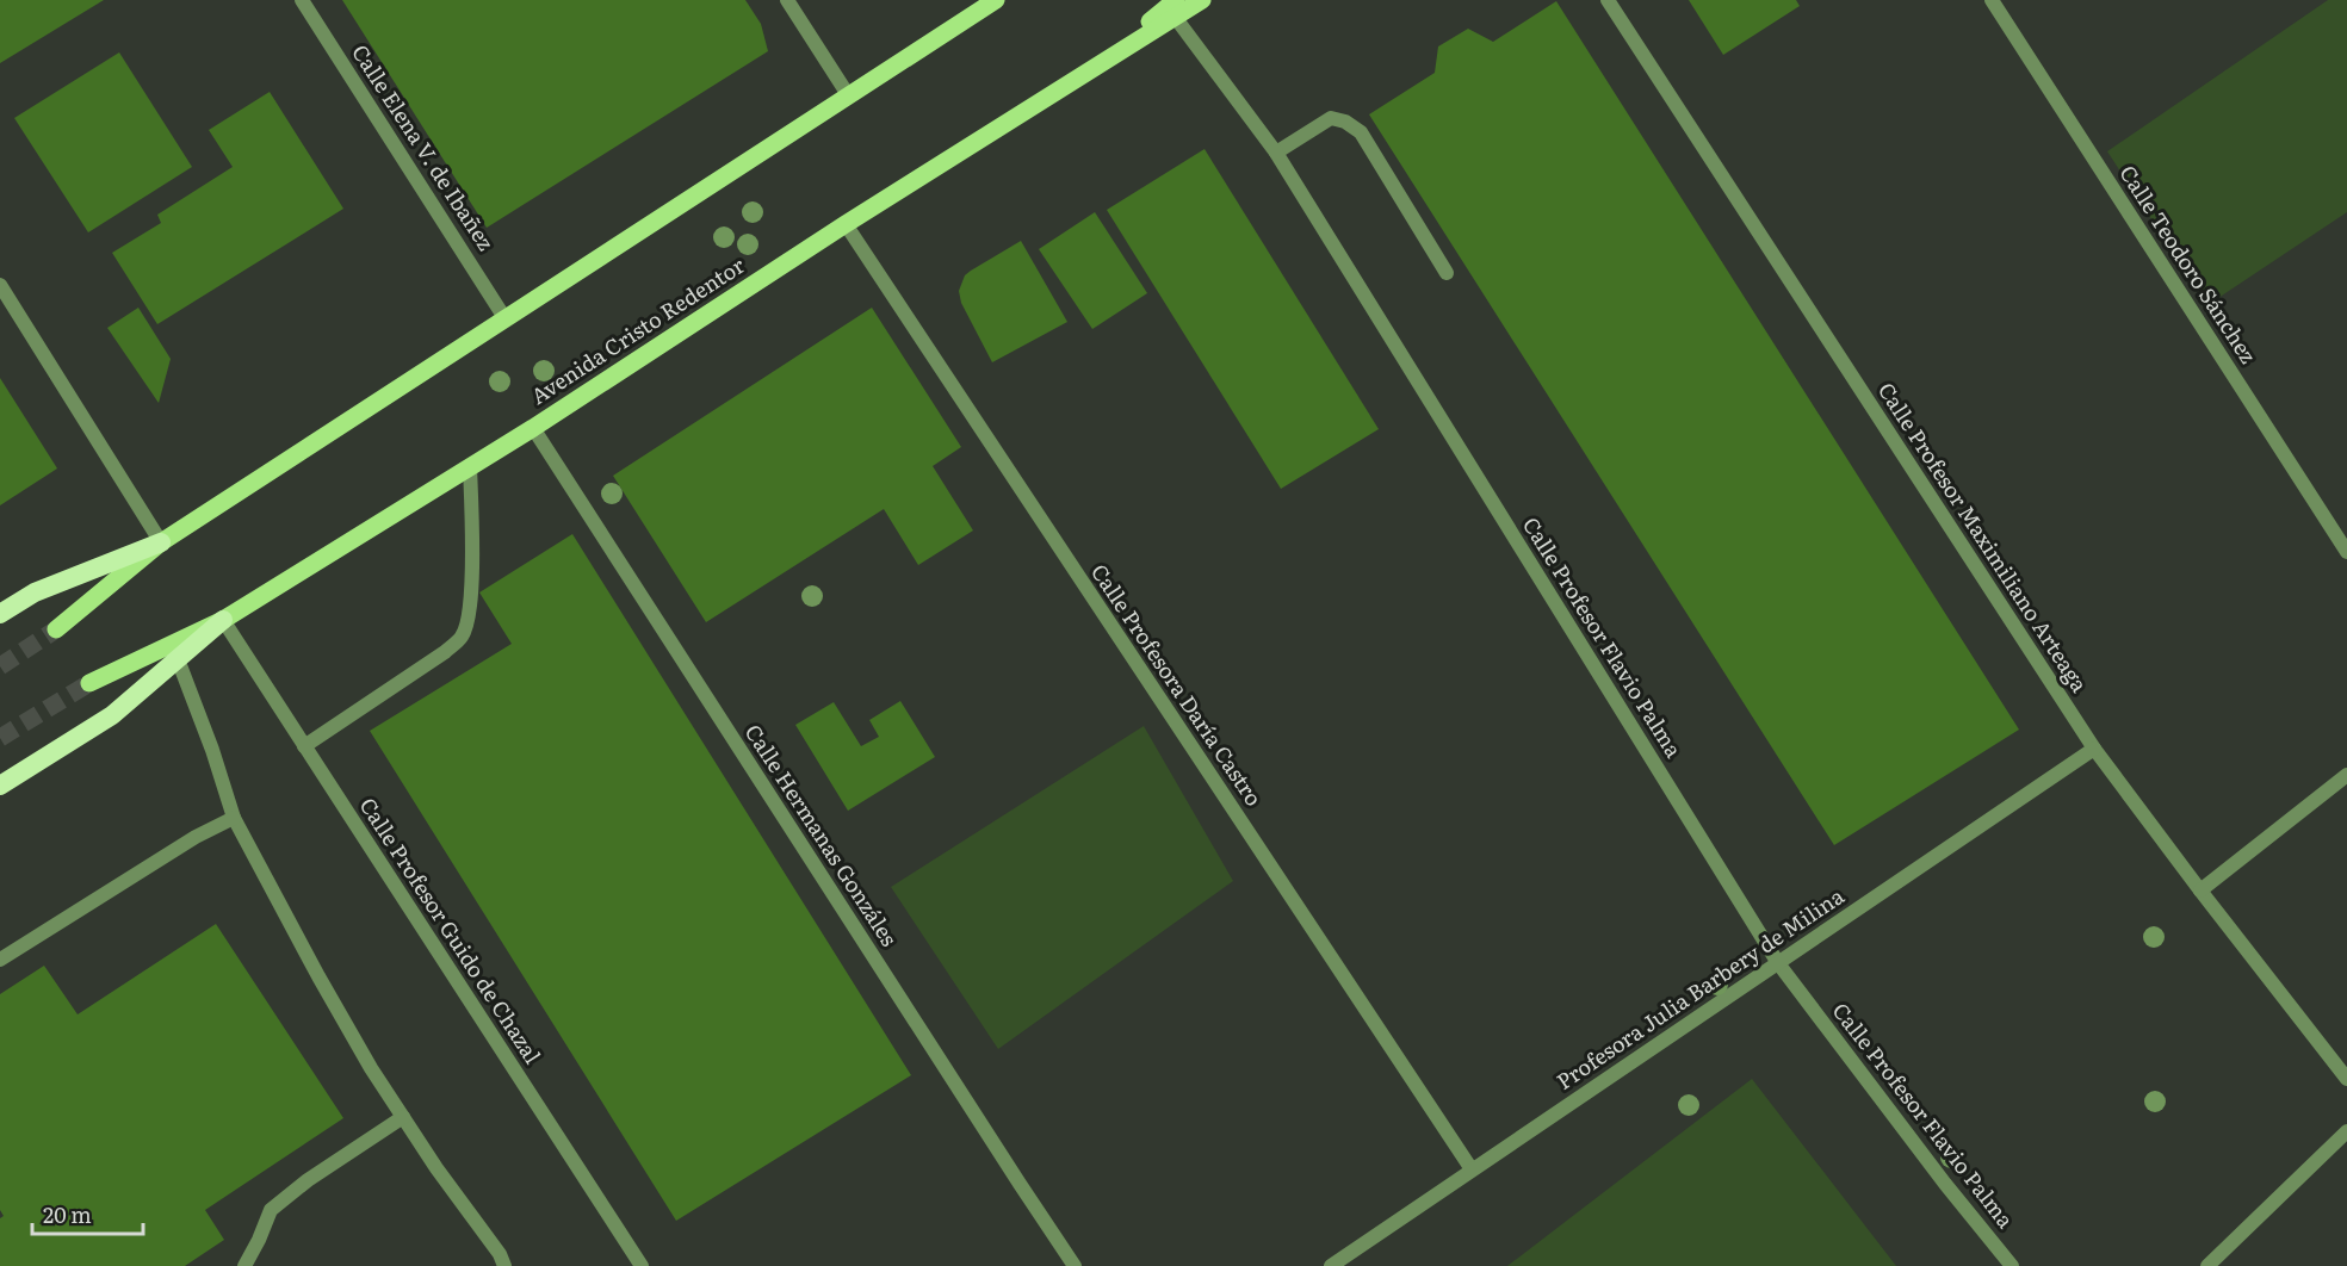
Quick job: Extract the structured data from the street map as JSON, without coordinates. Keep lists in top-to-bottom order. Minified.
{"streets":{"main road":["Avenida Cristo Redentor"],"street":["Calle Elena V. de Ibañez","Calle Teodoro Sánchez","Calle Profesor Maximiliano Arteaga","Calle Profesor Flavio Palma","Calle Profesora Daría Castro","Calle Hermanas Gonzáles","Calle Profesor Guido de Chazal","Profesora Julia Barbery de Milina"]},"crossings":[["Avenida Cristo Redentor","Calle Profesor Flavio Palma"],["Avenida Cristo Redentor","Calle Profesora Daría Castro"],["Avenida Cristo Redentor","Calle Hermanas Gonzáles"],["Avenida Cristo Redentor","Calle Profesor Guido de Chazal"],["Calle Profesor Maximiliano Arteaga","Profesora Julia Barbery de Milina"],["Calle Profesor Flavio Palma","Profesora Julia Barbery de Milina"],["Calle Profesora Daría Castro","Profesora Julia Barbery de Milina"]],"scale_bar":"20 m"}
